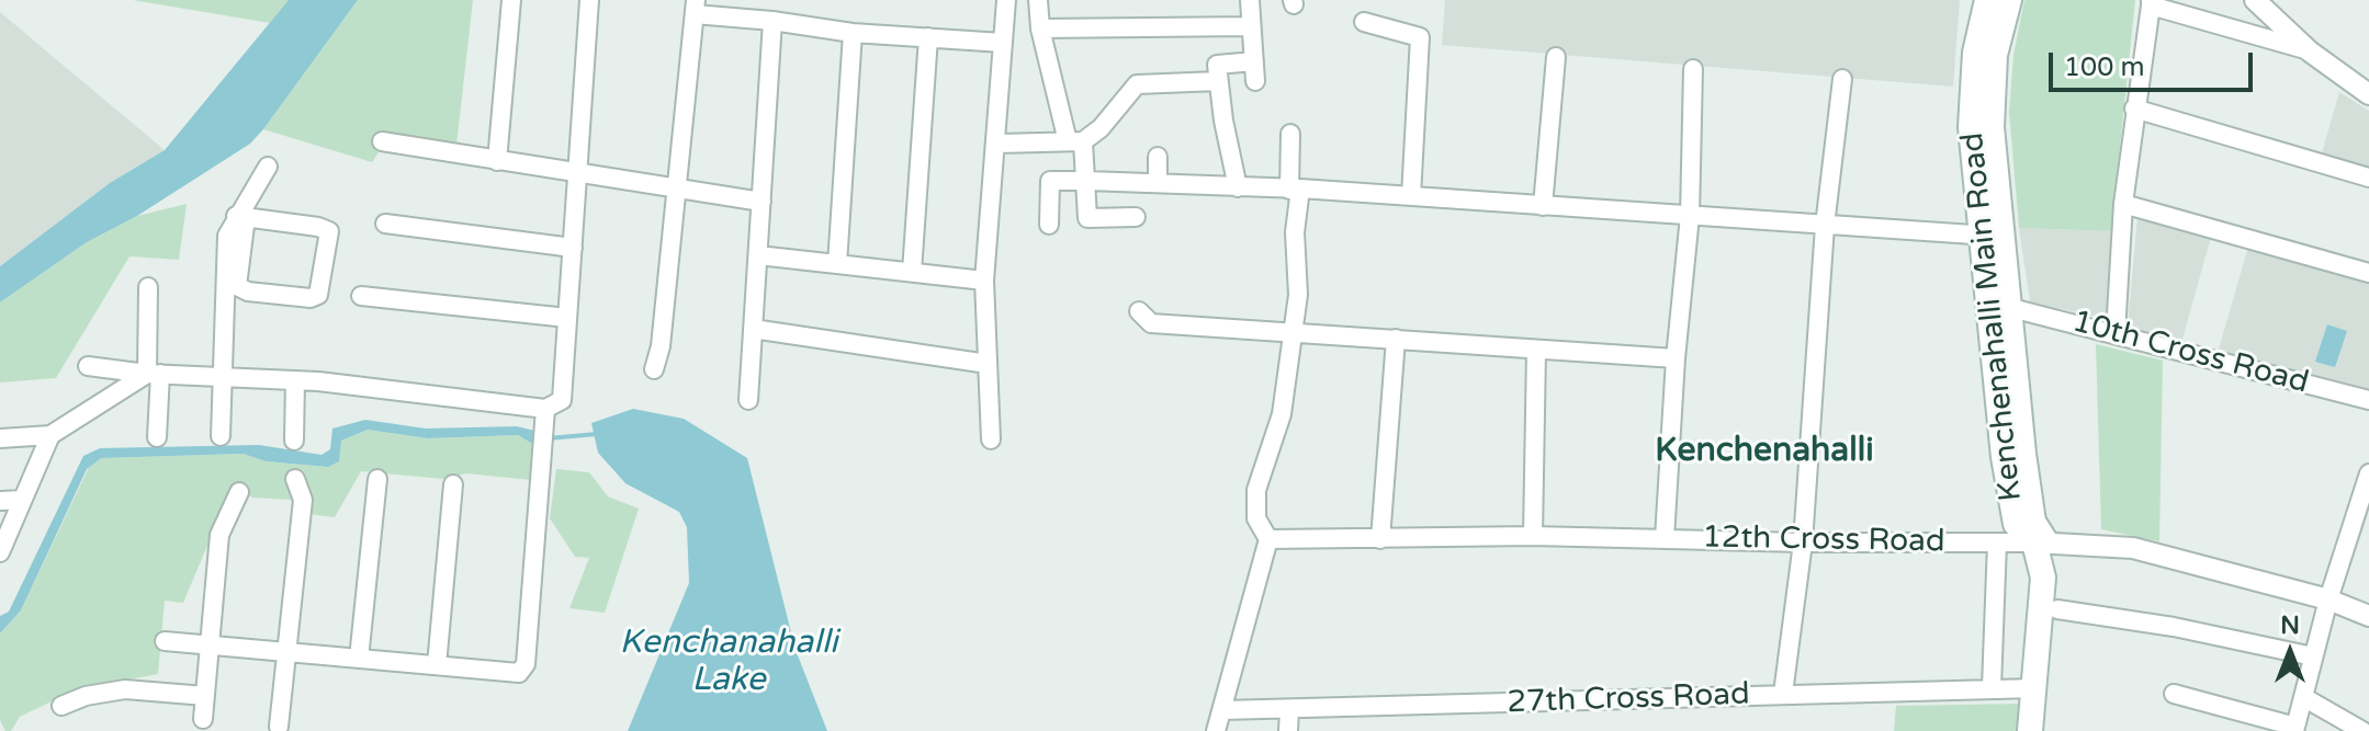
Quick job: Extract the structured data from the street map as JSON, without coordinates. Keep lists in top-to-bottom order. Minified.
{"streets":{"main road":["Kenchenahalli Main Road"],"street":["10th Cross Road","12th Cross Road","27th Cross Road"]},"crossings":[["Kenchenahalli Main Road","10th Cross Road"],["Kenchenahalli Main Road","12th Cross Road"],["Kenchenahalli Main Road","27th Cross Road"]],"districts":["Kenchenahalli"],"water":["Kenchanahalli Lake"],"scale_bar":"100 m","north":"top"}
